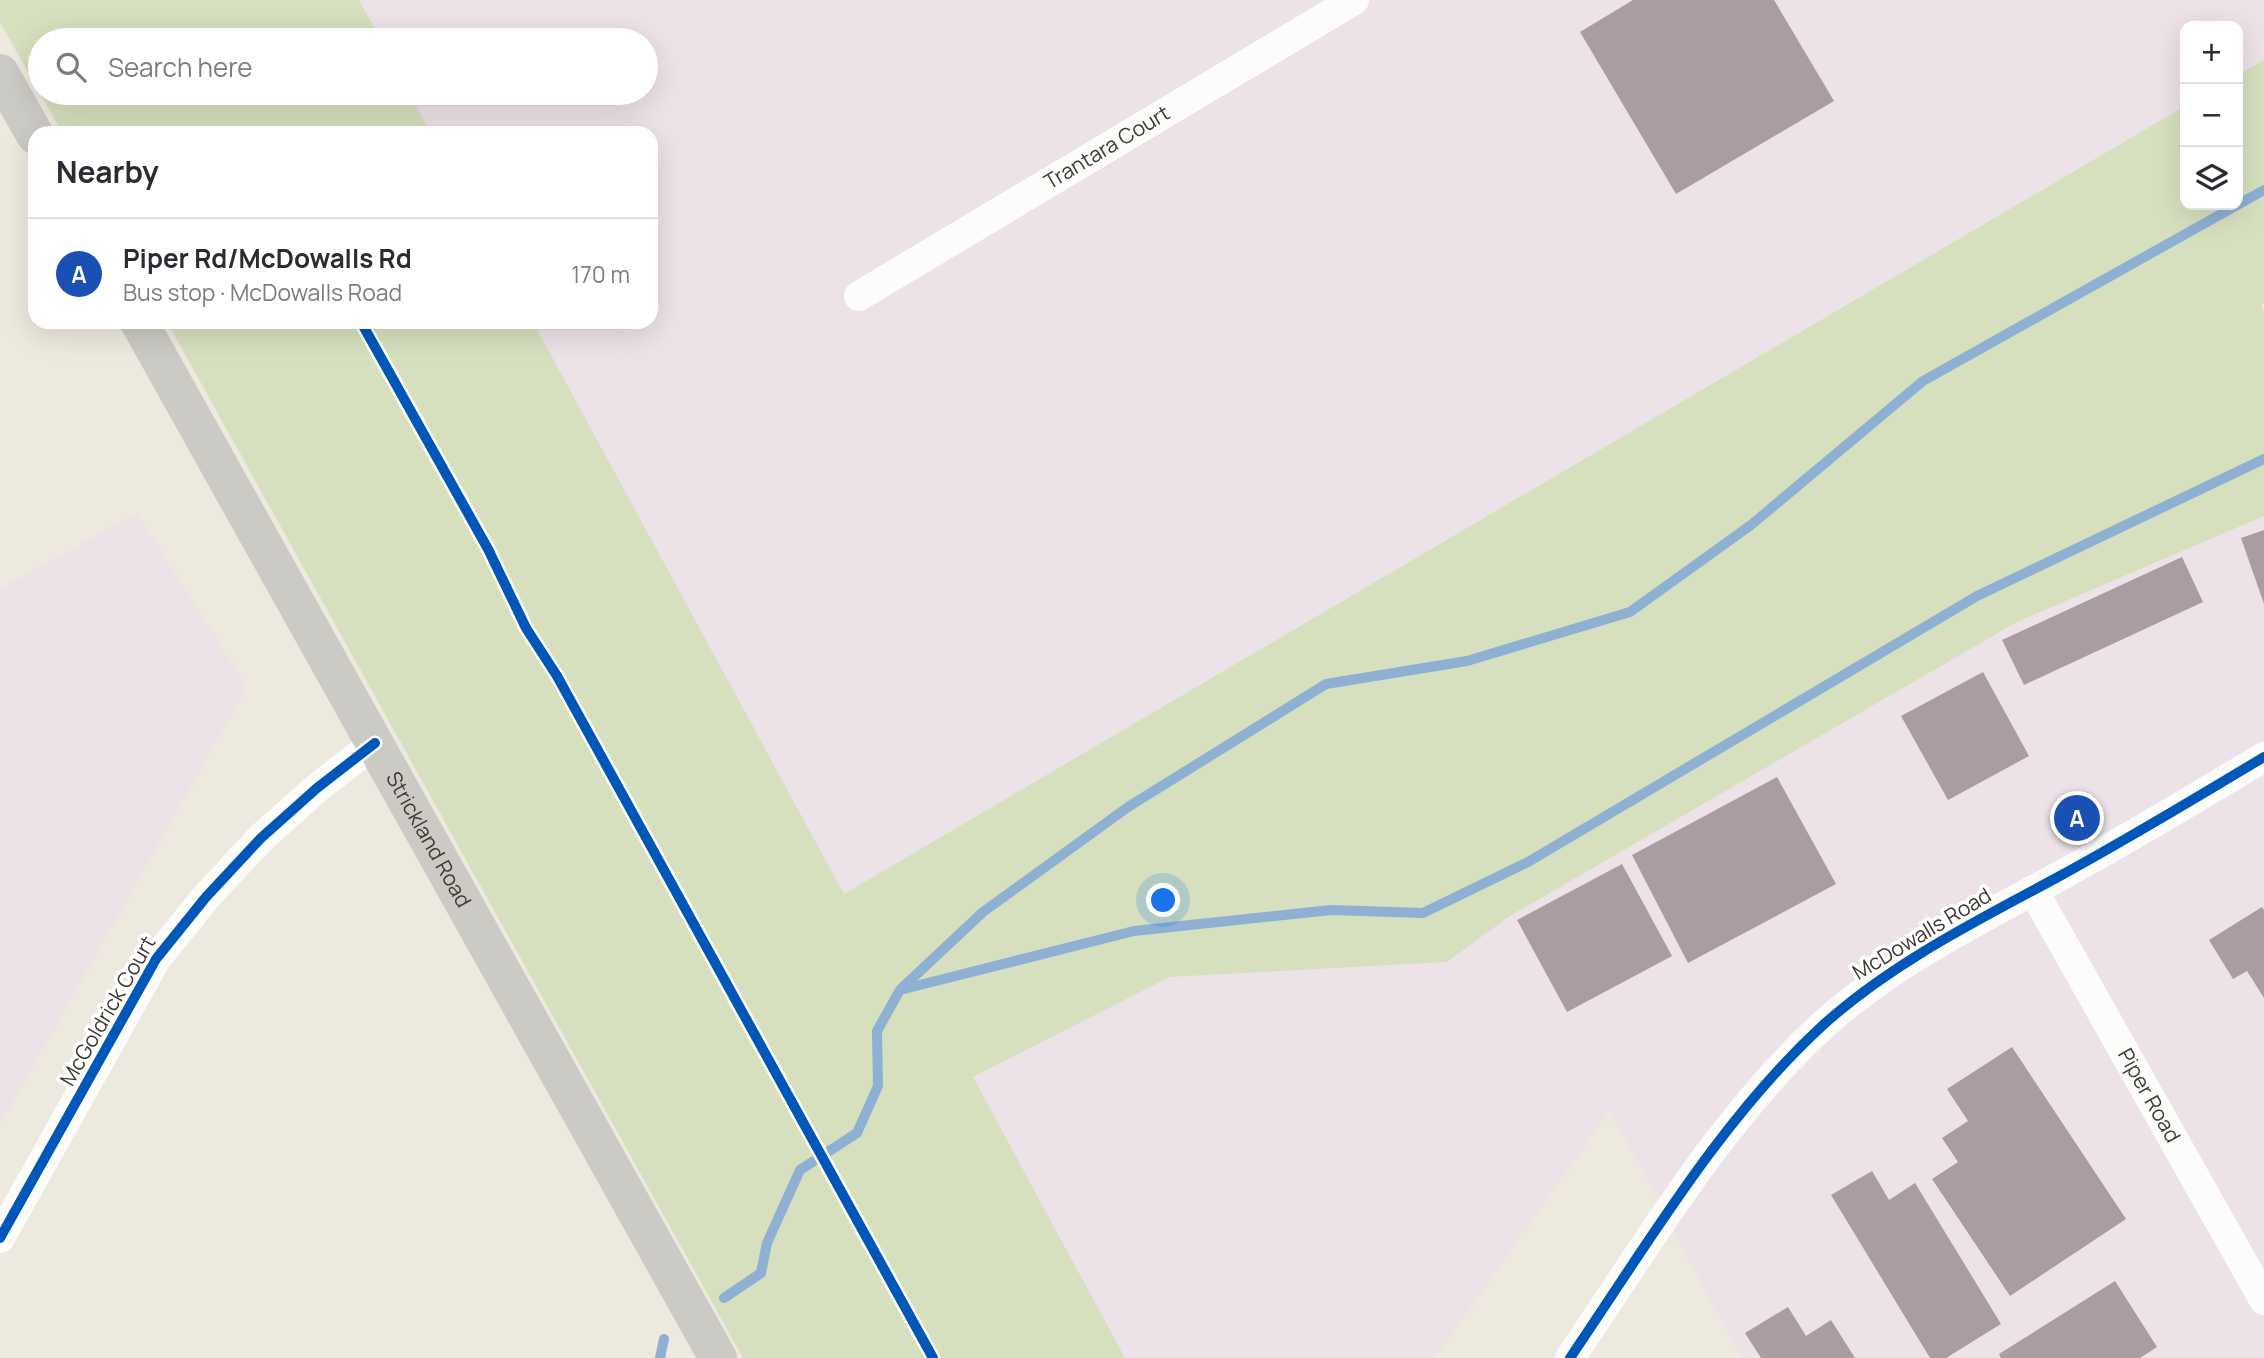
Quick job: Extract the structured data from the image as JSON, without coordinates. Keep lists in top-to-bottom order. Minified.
{"streets":{"main road":["Strickland Road"],"street":["Trantara Court","McDowalls Road","McGoldrick Court","Piper Road"]},"crossings":[["Strickland Road","McGoldrick Court"],["McDowalls Road","Piper Road"]],"page":{"map_buttons":["+","−"],"search":"Search here","heading":"Nearby","list":[{"mark":"A","name":"Piper Rd/McDowalls Rd","note":"Bus stop · McDowalls Road","value":"170 m"}],"pins":"A"}}
